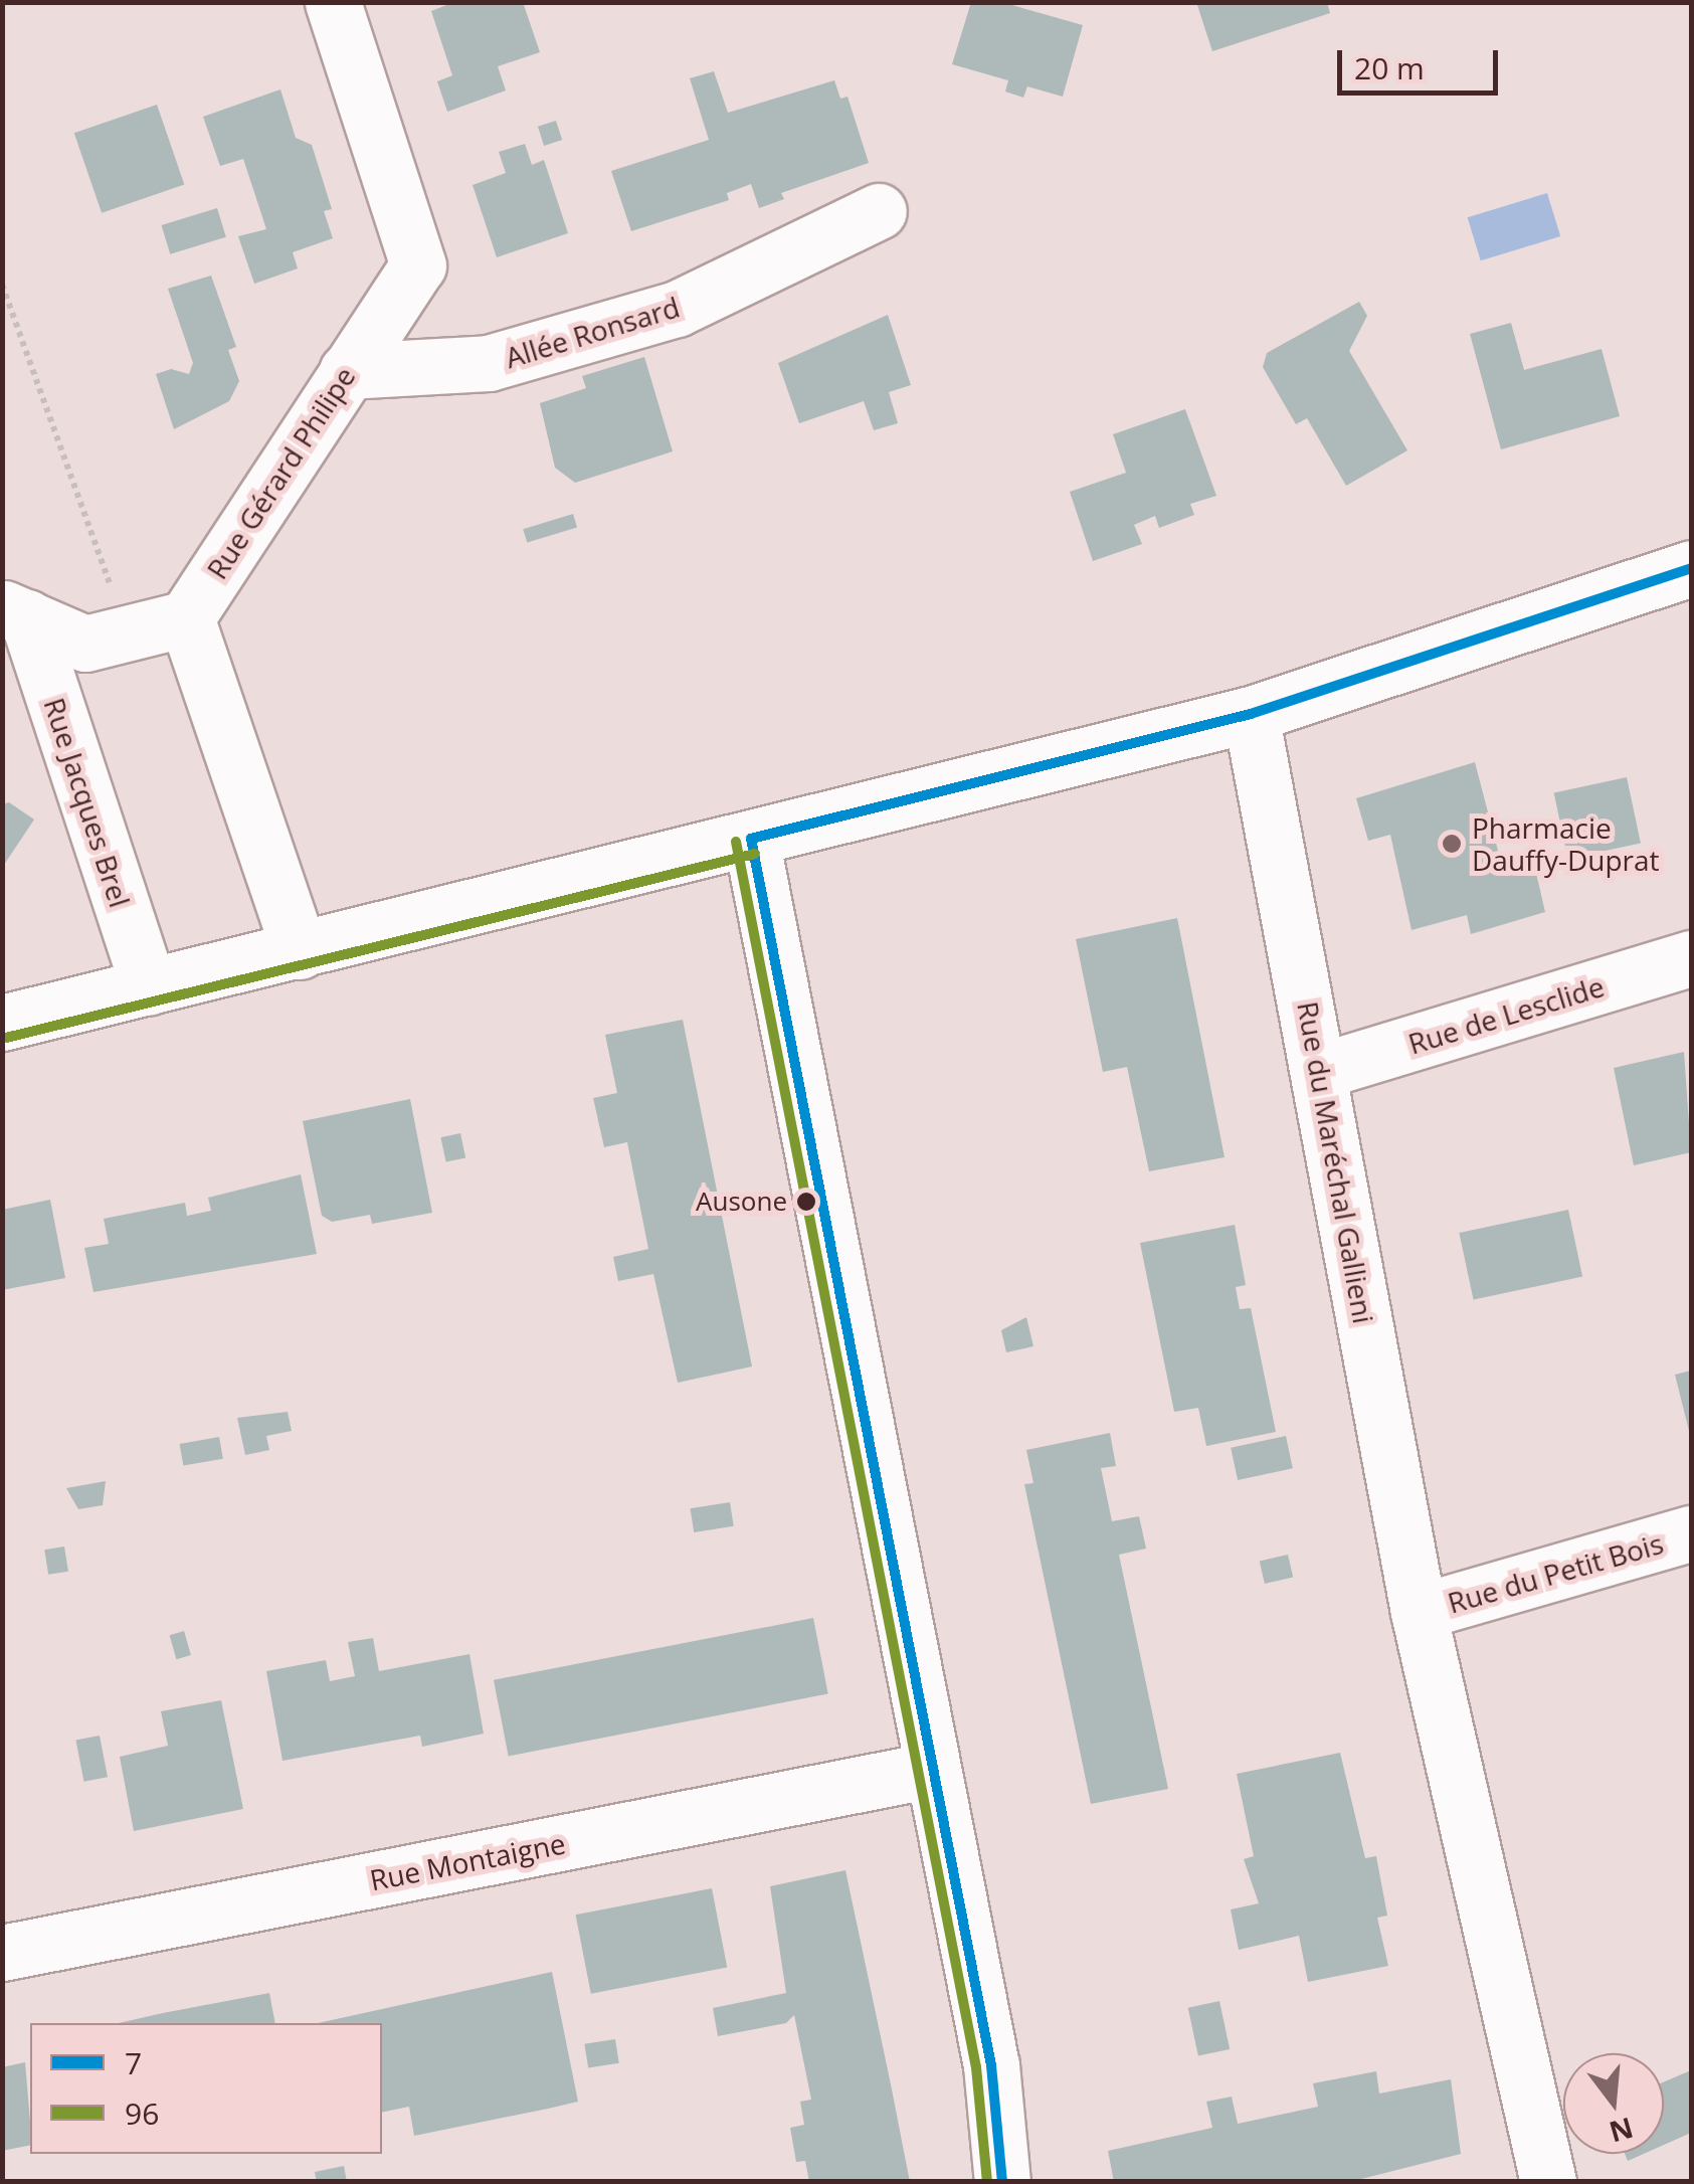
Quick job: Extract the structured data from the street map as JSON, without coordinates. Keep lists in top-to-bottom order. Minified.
{"streets":{"street":["Allée Ronsard","Rue Gérard Philipe","Rue Jacques Brel","Rue de Lesclide","Rue du Maréchal Gallieni","Rue du Petit Bois","Rue Montaigne"]},"crossings":[["Allée Ronsard","Rue Gérard Philipe"],["Rue Gérard Philipe","Rue Jacques Brel"],["Rue de Lesclide","Rue du Maréchal Gallieni"],["Rue du Maréchal Gallieni","Rue du Petit Bois"]],"places":["Pharmacie Dauffy-Duprat","Ausone"],"lines":["transit line 7","transit line 96"],"legend":["7","96"],"scale_bar":"20 m","north":"bottom"}
